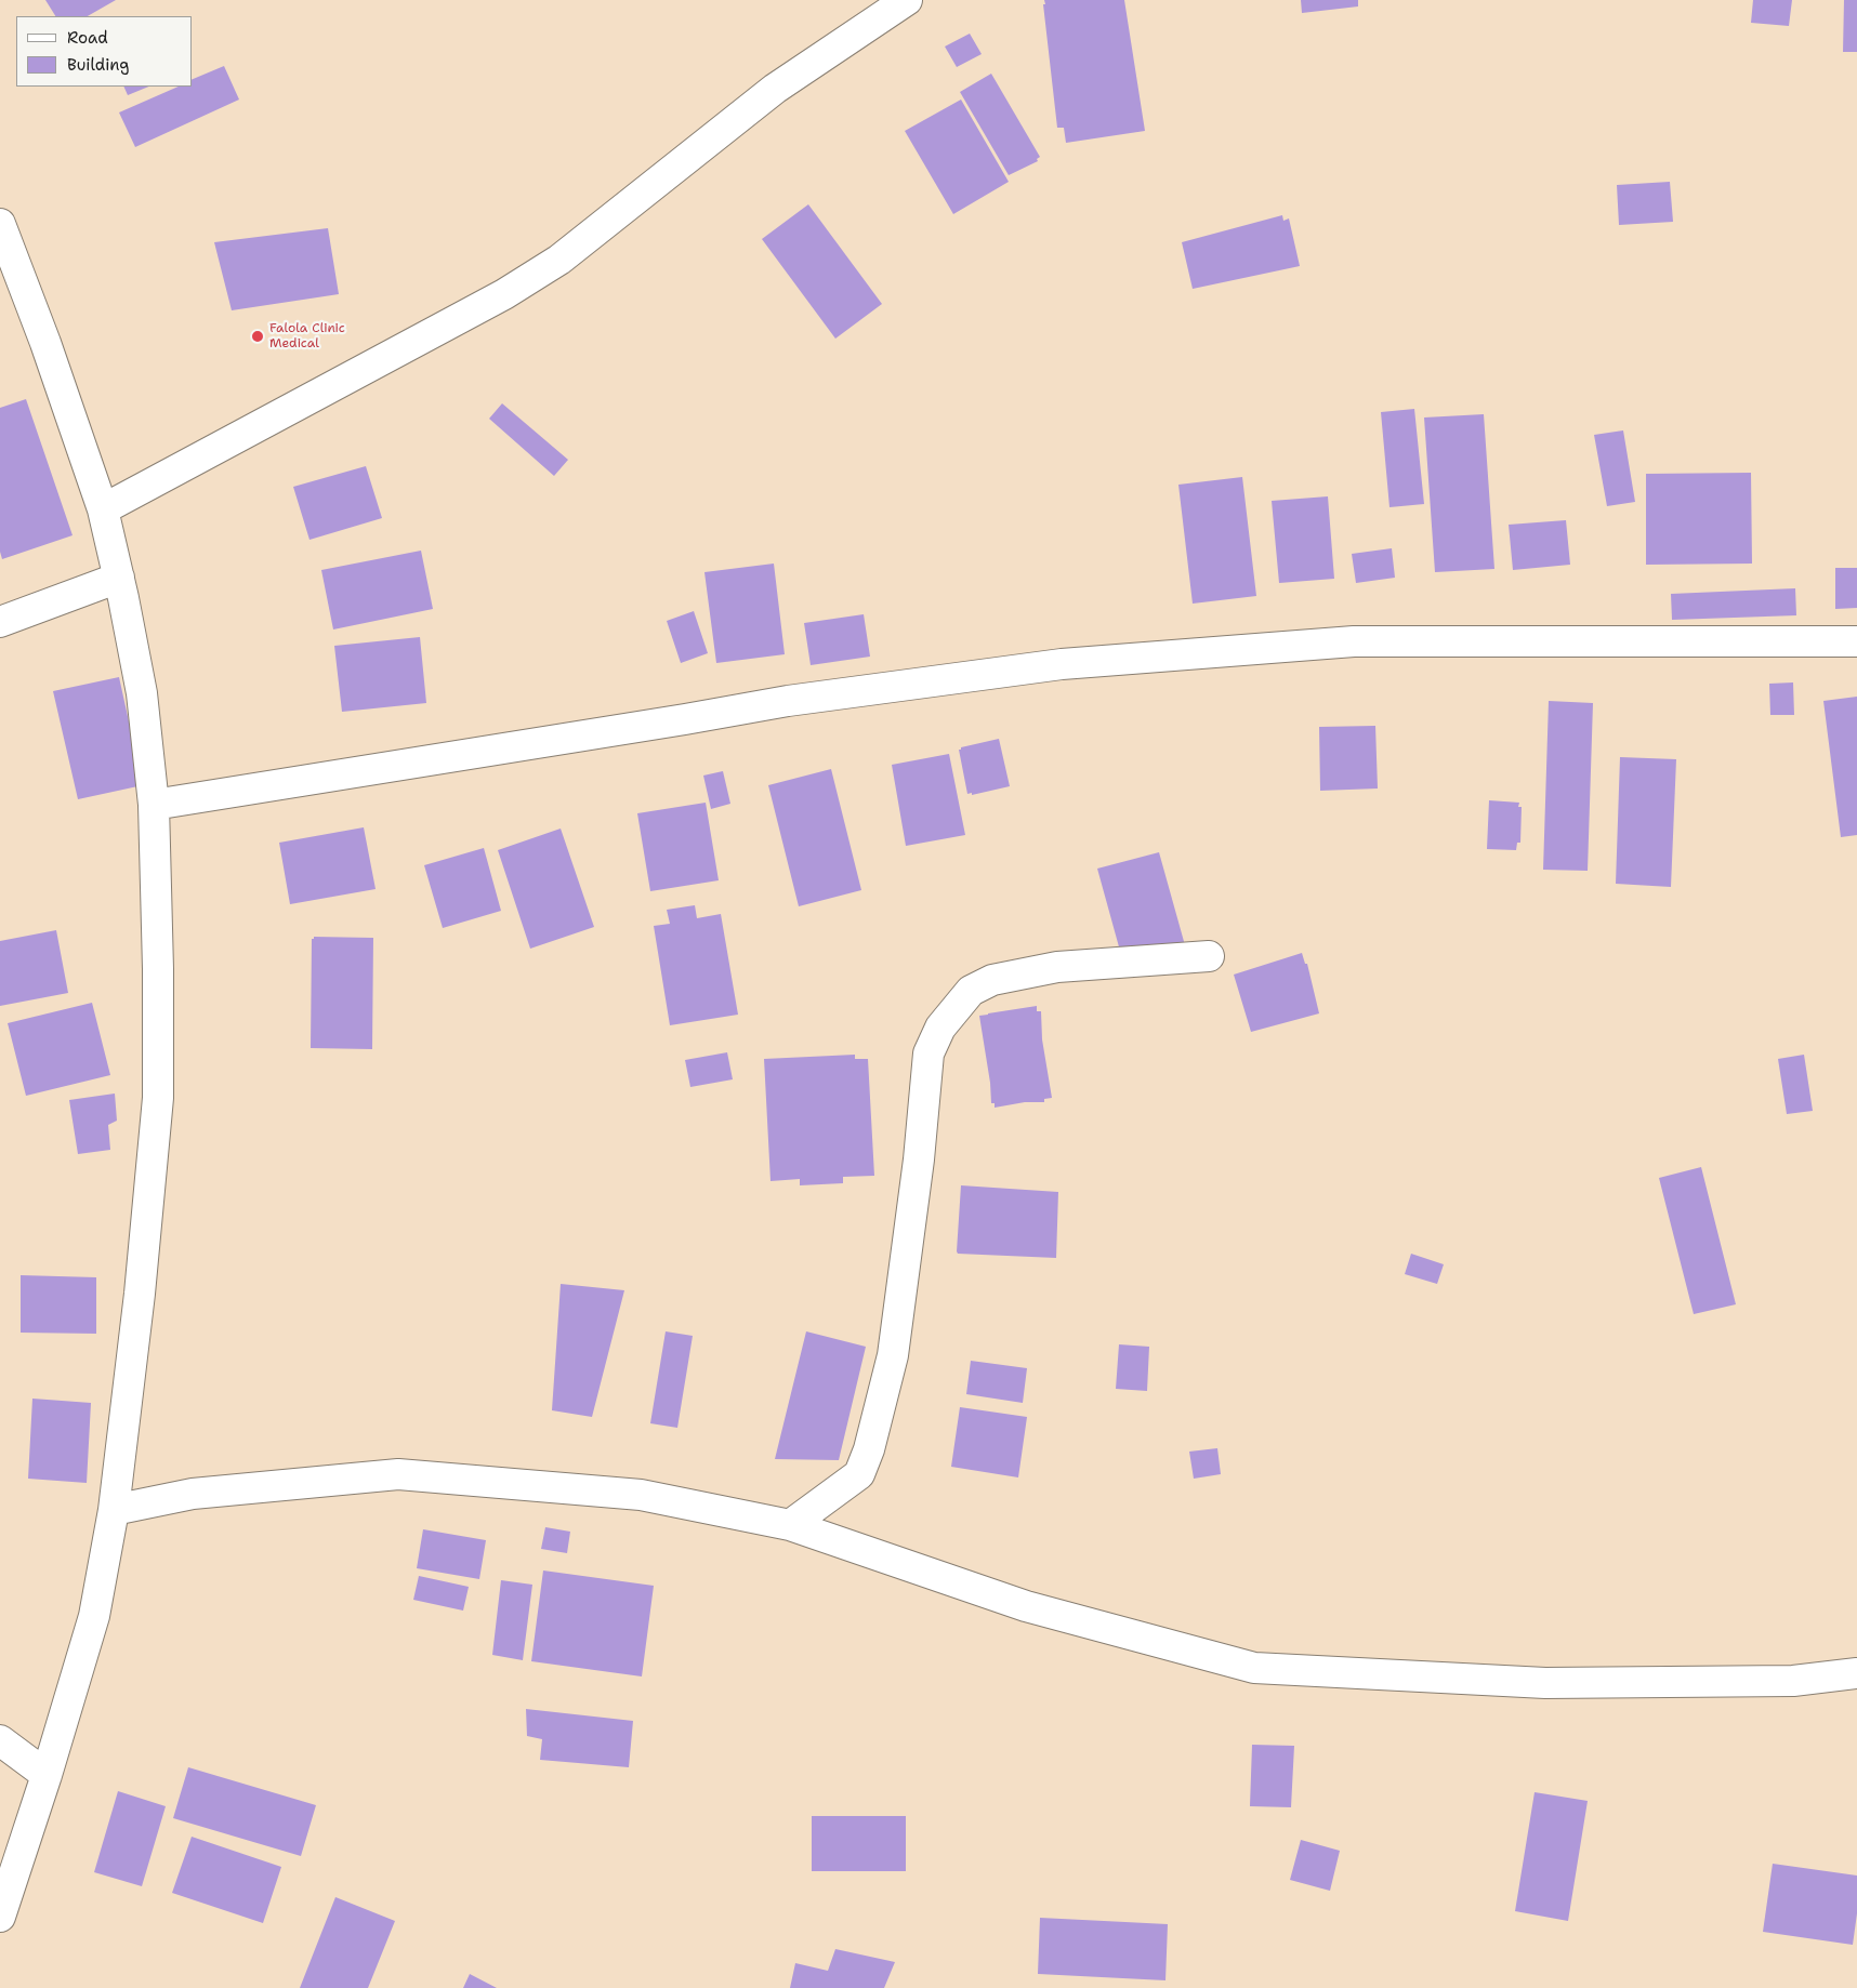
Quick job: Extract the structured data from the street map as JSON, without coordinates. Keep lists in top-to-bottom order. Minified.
{"places":["Falola Clinic Medical"],"legend":["Road","Building"]}
